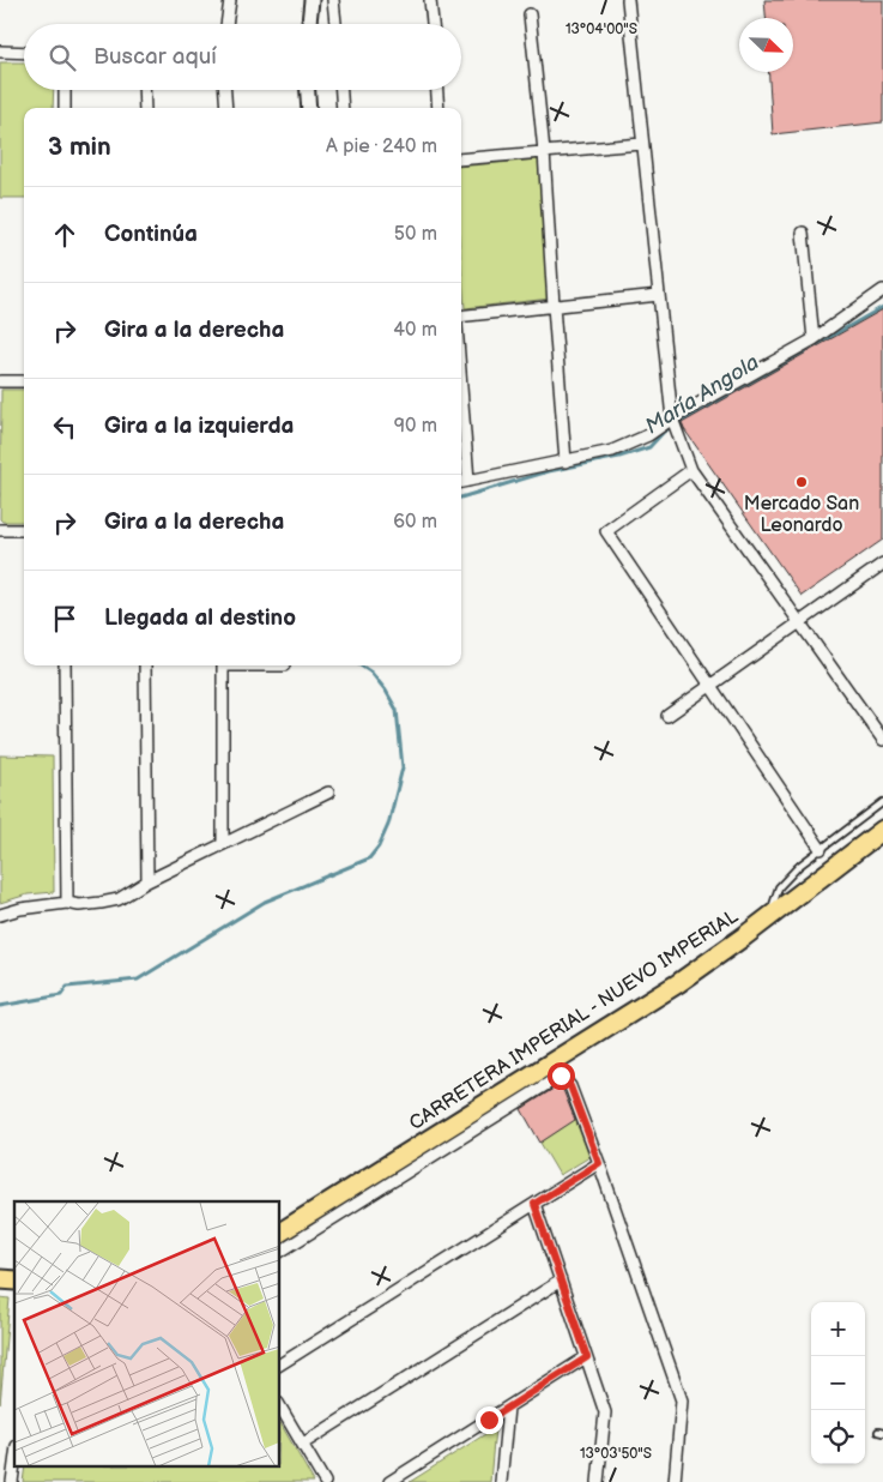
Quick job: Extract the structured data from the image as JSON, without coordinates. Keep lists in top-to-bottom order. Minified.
{"streets":{"highway":["CARRETERA IMPERIAL - NUEVO IMPERIAL"]},"water":["María Angola"],"places":["Mercado San Leonardo"],"north":"bottom right","page":{"search":"Buscar aquí","heading":["3 min","A pie · 240 m"],"list":[["Continúa","50 m"],["Gira a la derecha","40 m"],["Gira a la izquierda","90 m"],["Gira a la derecha","60 m"],"Llegada al destino"],"map_buttons":["+","−"]},"coordinates":["13°04'00\"S","13°03'50\"S"]}
